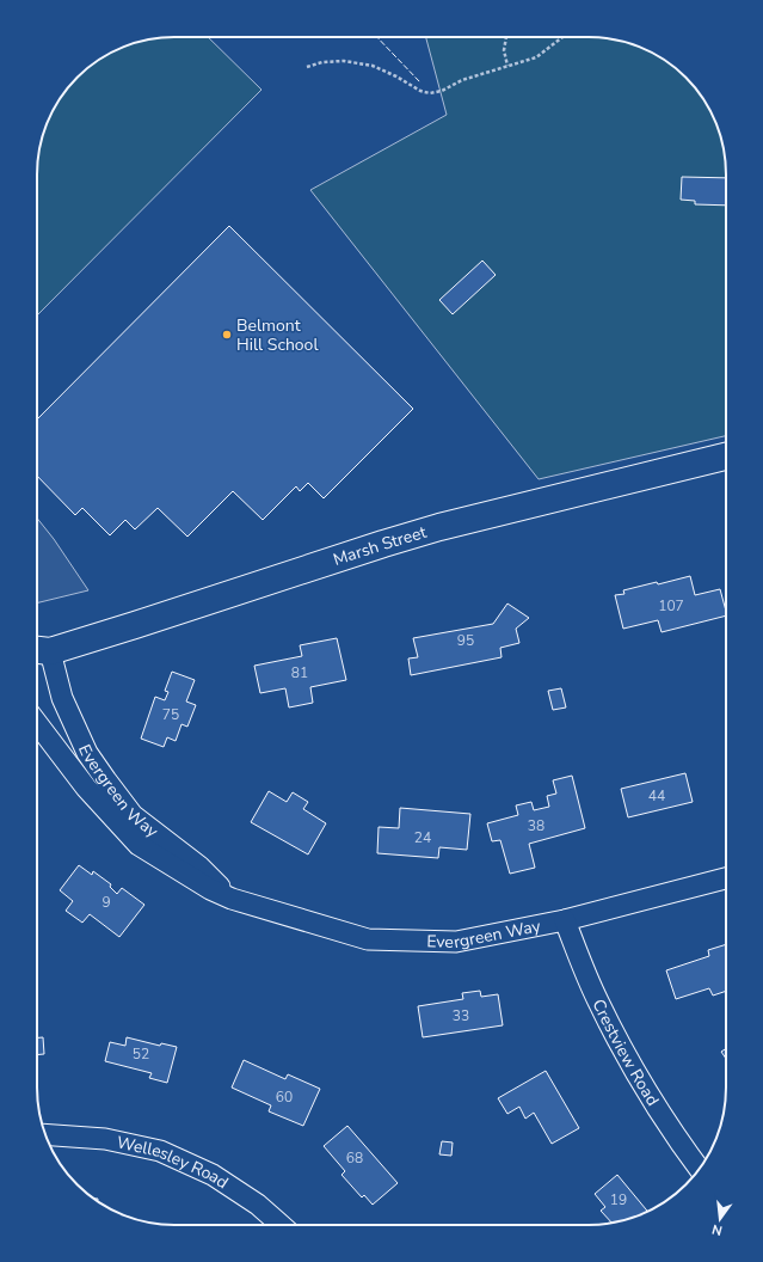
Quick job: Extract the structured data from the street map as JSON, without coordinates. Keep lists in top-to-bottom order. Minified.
{"streets":{"street":["Marsh Street","Evergreen Way","Crestview Road","Wellesley Road"]},"crossings":[["Marsh Street","Evergreen Way"],["Evergreen Way","Crestview Road"]],"places":["Belmont Hill School"],"house_numbers":["107","95","81","75","44","38","24","9","33","52","60","68","19"],"north":"bottom"}
